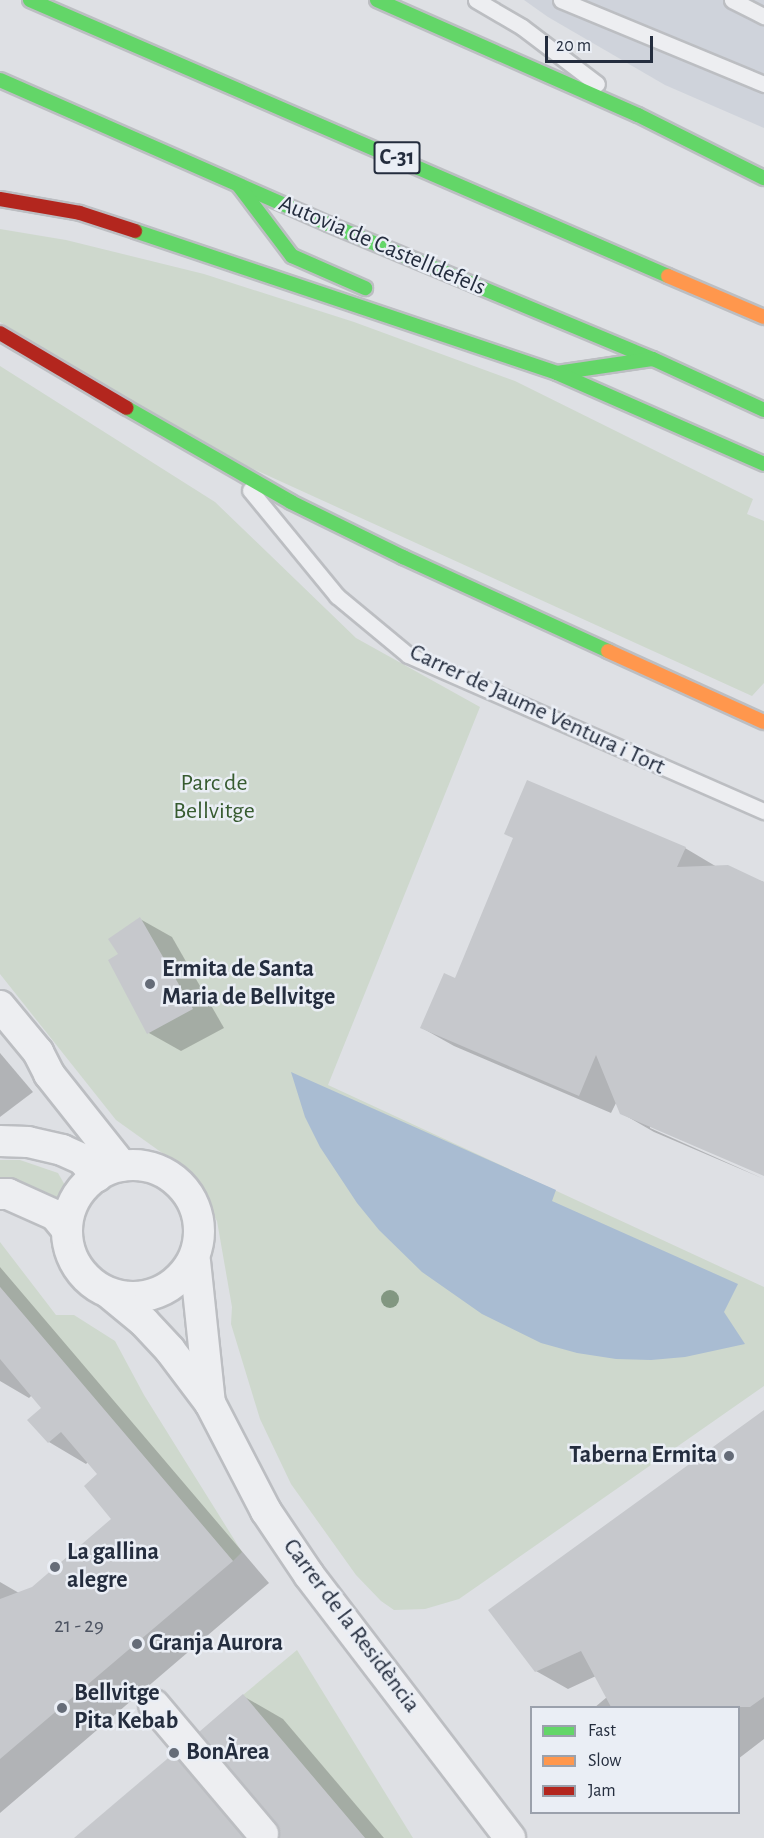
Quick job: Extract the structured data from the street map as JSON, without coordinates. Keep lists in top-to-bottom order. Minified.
{"streets":{"main road":["C-31","Autovia de Castelldefels","Carrer de Jaume Ventura i Tort"],"street":["Carrer de la Residència"]},"parks":["Parc de Bellvitge"],"places":["Ermita de Santa Maria de Bellvitge","Taberna Ermita","La gallina alegre","Granja Aurora","Bellvitge Pita Kebab","BonÀrea"],"house_numbers":["21 - 29"],"legend":["Fast","Slow","Jam"],"scale_bar":"20 m"}
